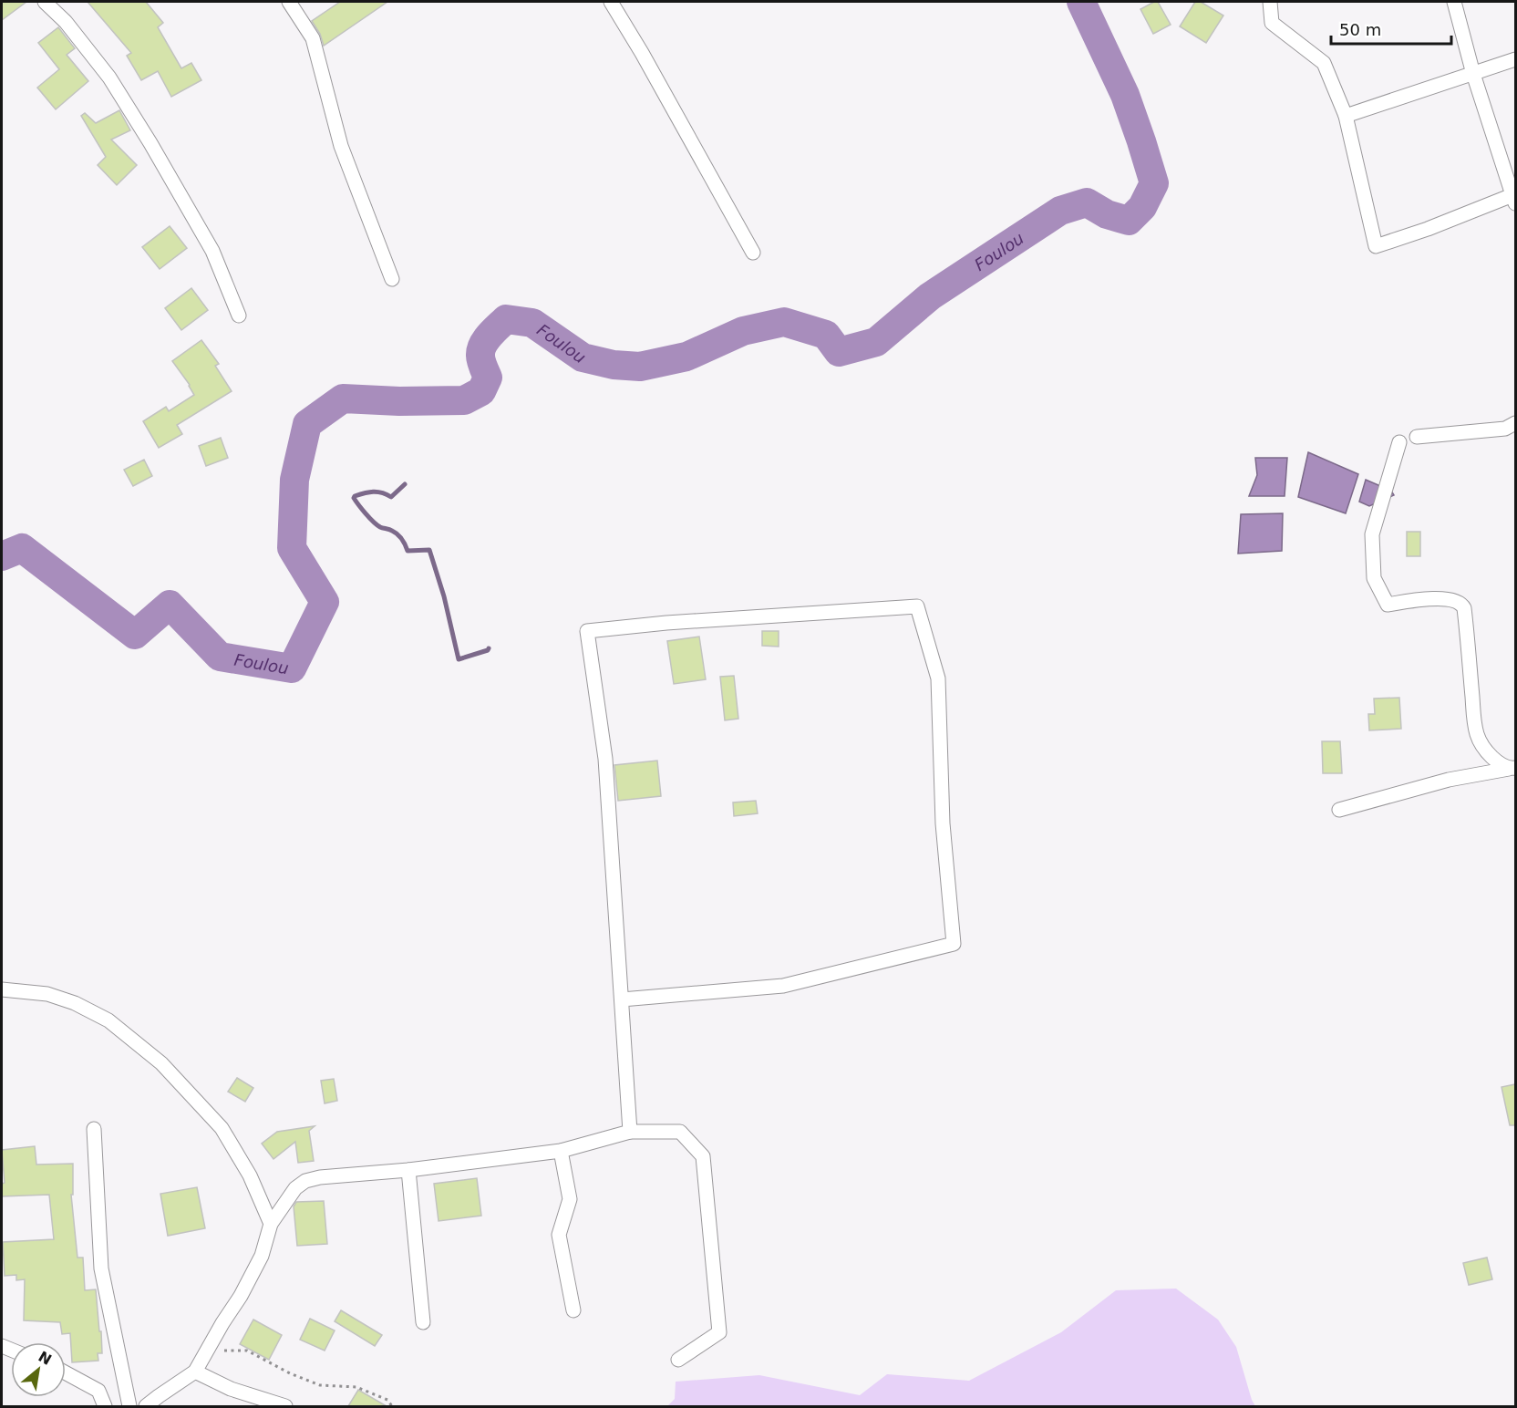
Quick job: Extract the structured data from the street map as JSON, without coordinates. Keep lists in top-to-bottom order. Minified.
{"water":["Foulou"],"scale_bar":"50 m","north":"top right"}
